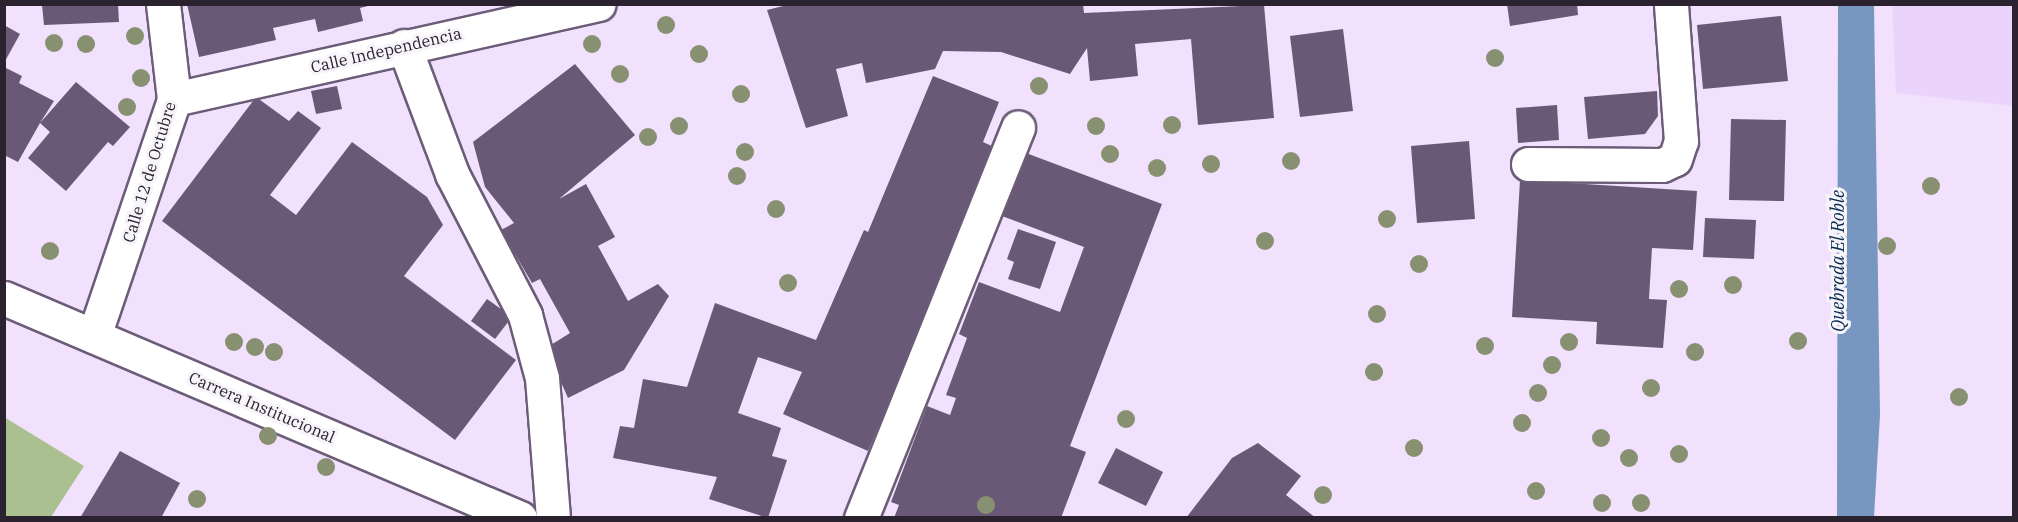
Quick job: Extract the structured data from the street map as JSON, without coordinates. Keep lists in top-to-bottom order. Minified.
{"streets":{"street":["Calle Independencia","Calle 12 de Octubre","Carrera Institucional"]},"crossings":[["Calle Independencia","Calle 12 de Octubre"],["Calle 12 de Octubre","Carrera Institucional"]],"water":["Quebrada El Roble"]}
